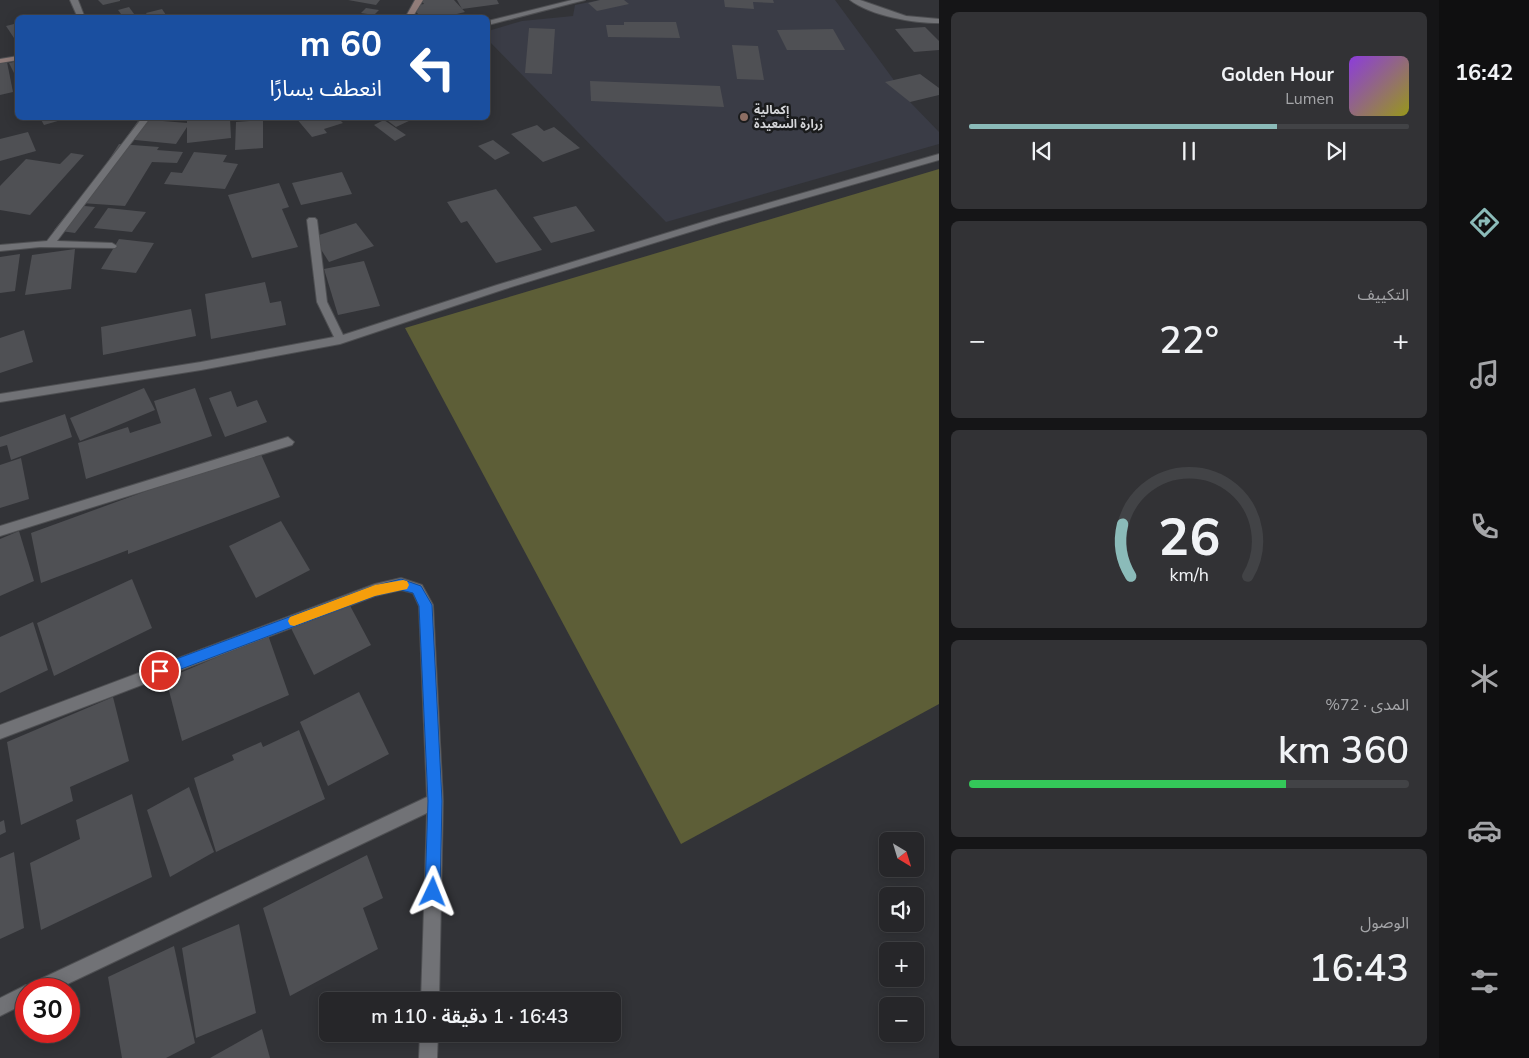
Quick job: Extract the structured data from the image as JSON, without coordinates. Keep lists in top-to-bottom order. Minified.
{"places":["إكمالية زرارة السعيدة"],"north":"bottom right","page":{"tabs":"16:42","turn":["60 m","انعطف يسارًا"],"song":["Golden Hour","Lumen"],"tile":["التكييف",["المدى · 72%","360 km"],["الوصول","16:43"]],"heat":["−","22°","+"],"map_buttons":["+","−"],"limit":"30","trip":"16:43 · 1 دقيقة · 110 m","gauge":["26","km/h"]}}
